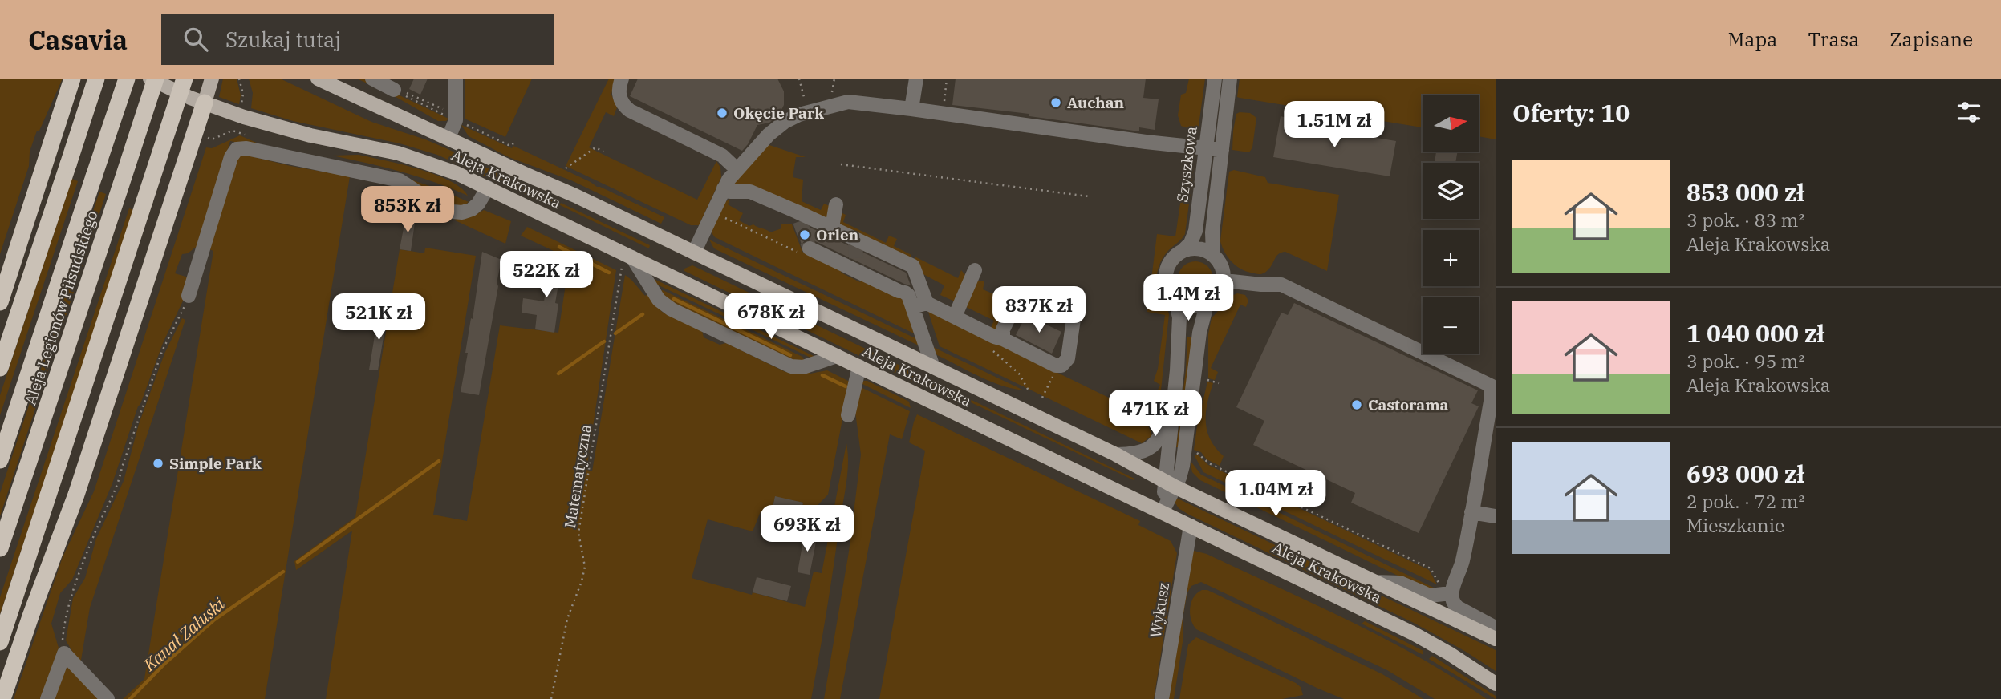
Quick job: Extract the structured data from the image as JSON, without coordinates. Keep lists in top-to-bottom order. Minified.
{"streets":{"highway":["Aleja Legionów Piłsudskiego"],"main road":["Aleja Krakowska"],"street":["Szyszkowa","Wykusz"],"path":["Matematyczna"]},"crossings":[["Aleja Krakowska","Matematyczna"],["Aleja Krakowska","Wykusz"]],"water":["Kanał Załuski"],"places":["Auchan","Okęcie Park","Orlen","Castorama","Simple Park"],"north":"right","page":{"header":"Casavia","search":"Szukaj tutaj","nav":["Mapa","Trasa","Zapisane"],"heading":"Oferty: 10","map_buttons":["+","−"],"price":["1.51M zł","853K zł","522K zł","1.4M zł","837K zł","678K zł","521K zł","471K zł","1.04M zł","693K zł"],"list":[{"name":"853 000 zł","note":"3 pok. · 83 m² · Aleja Krakowska"},{"name":"1 040 000 zł","note":"3 pok. · 95 m² · Aleja Krakowska"},{"name":"693 000 zł","note":"2 pok. · 72 m² · Mieszkanie"}]}}
